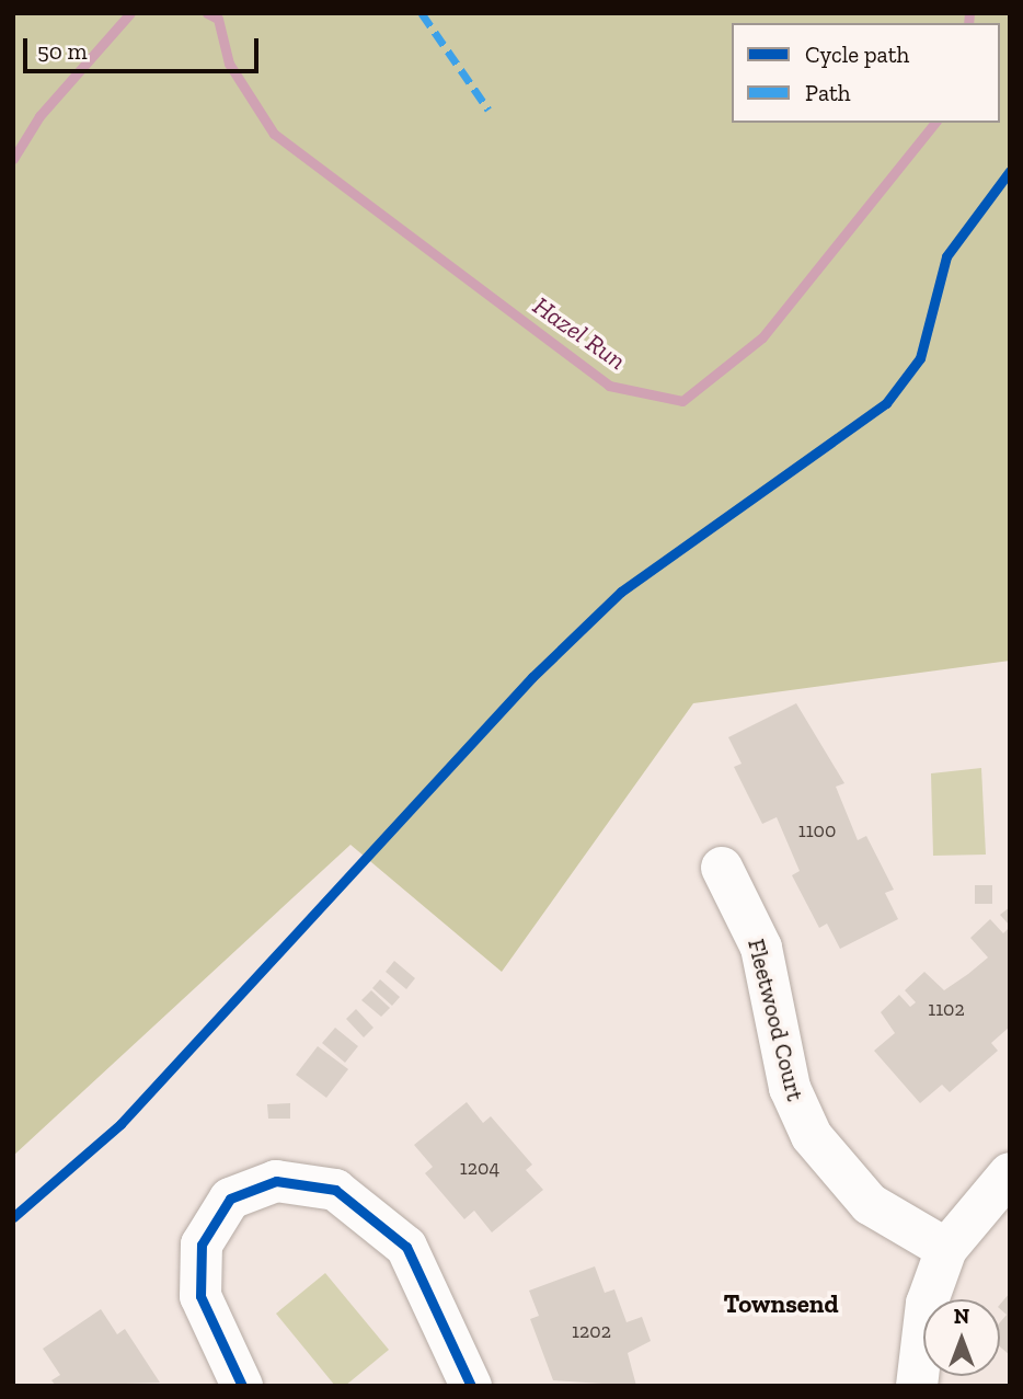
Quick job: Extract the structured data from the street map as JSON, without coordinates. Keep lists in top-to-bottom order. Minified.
{"streets":{"street":["Fleetwood Court"]},"districts":["Townsend"],"water":["Hazel Run"],"house_numbers":["1100","1102","1204","1202"],"legend":["Cycle path","Path"],"scale_bar":"50 m","north":"top"}
